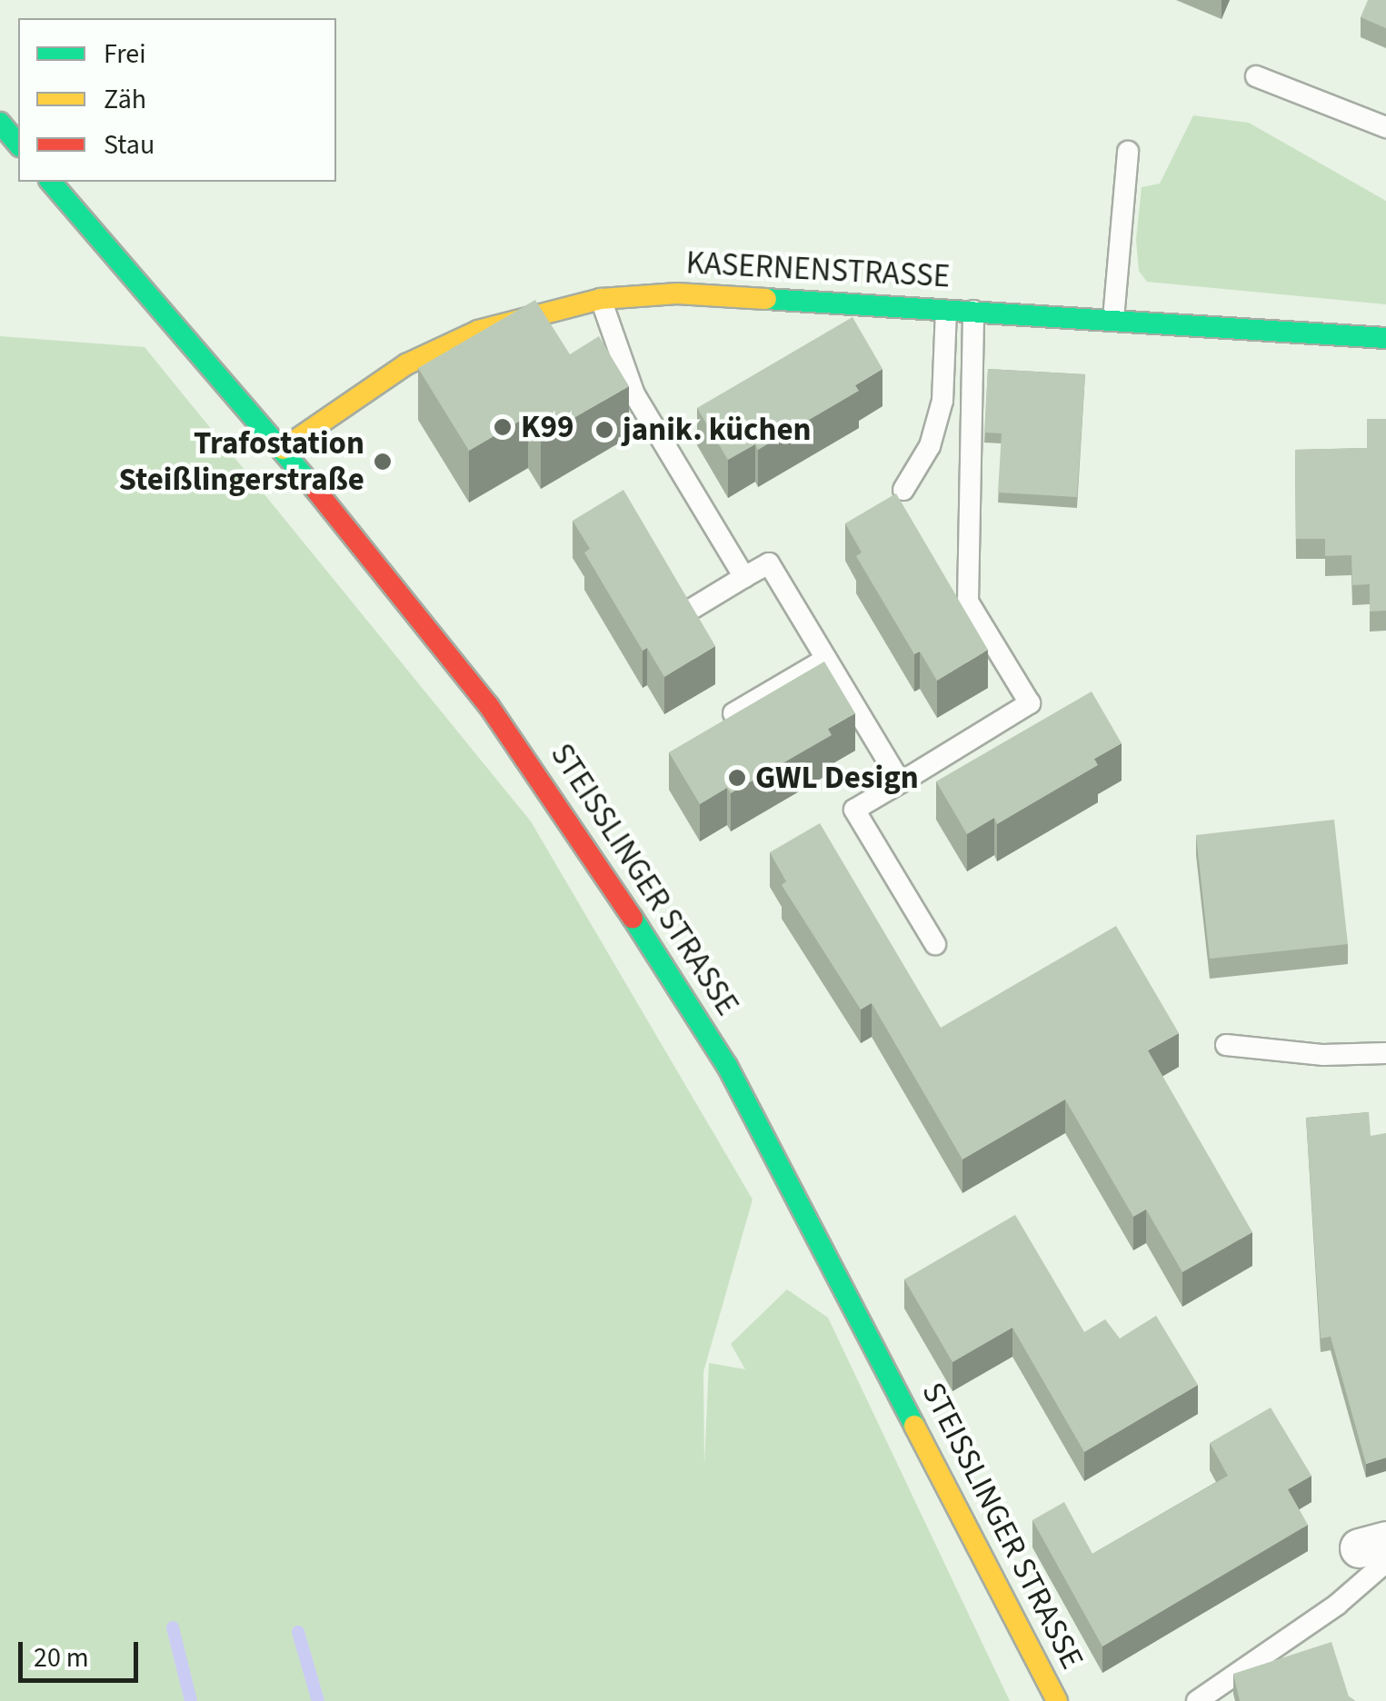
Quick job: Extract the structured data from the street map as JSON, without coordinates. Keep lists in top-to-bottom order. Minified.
{"streets":{"street":["KASERNENSTRASSE","STEISSLINGER STRASSE"]},"crossings":[["KASERNENSTRASSE","STEISSLINGER STRASSE"]],"places":["K99","janik. küchen","Trafostation Steißlingerstraße","GWL Design"],"legend":["Frei","Zäh","Stau"],"scale_bar":"20 m"}
